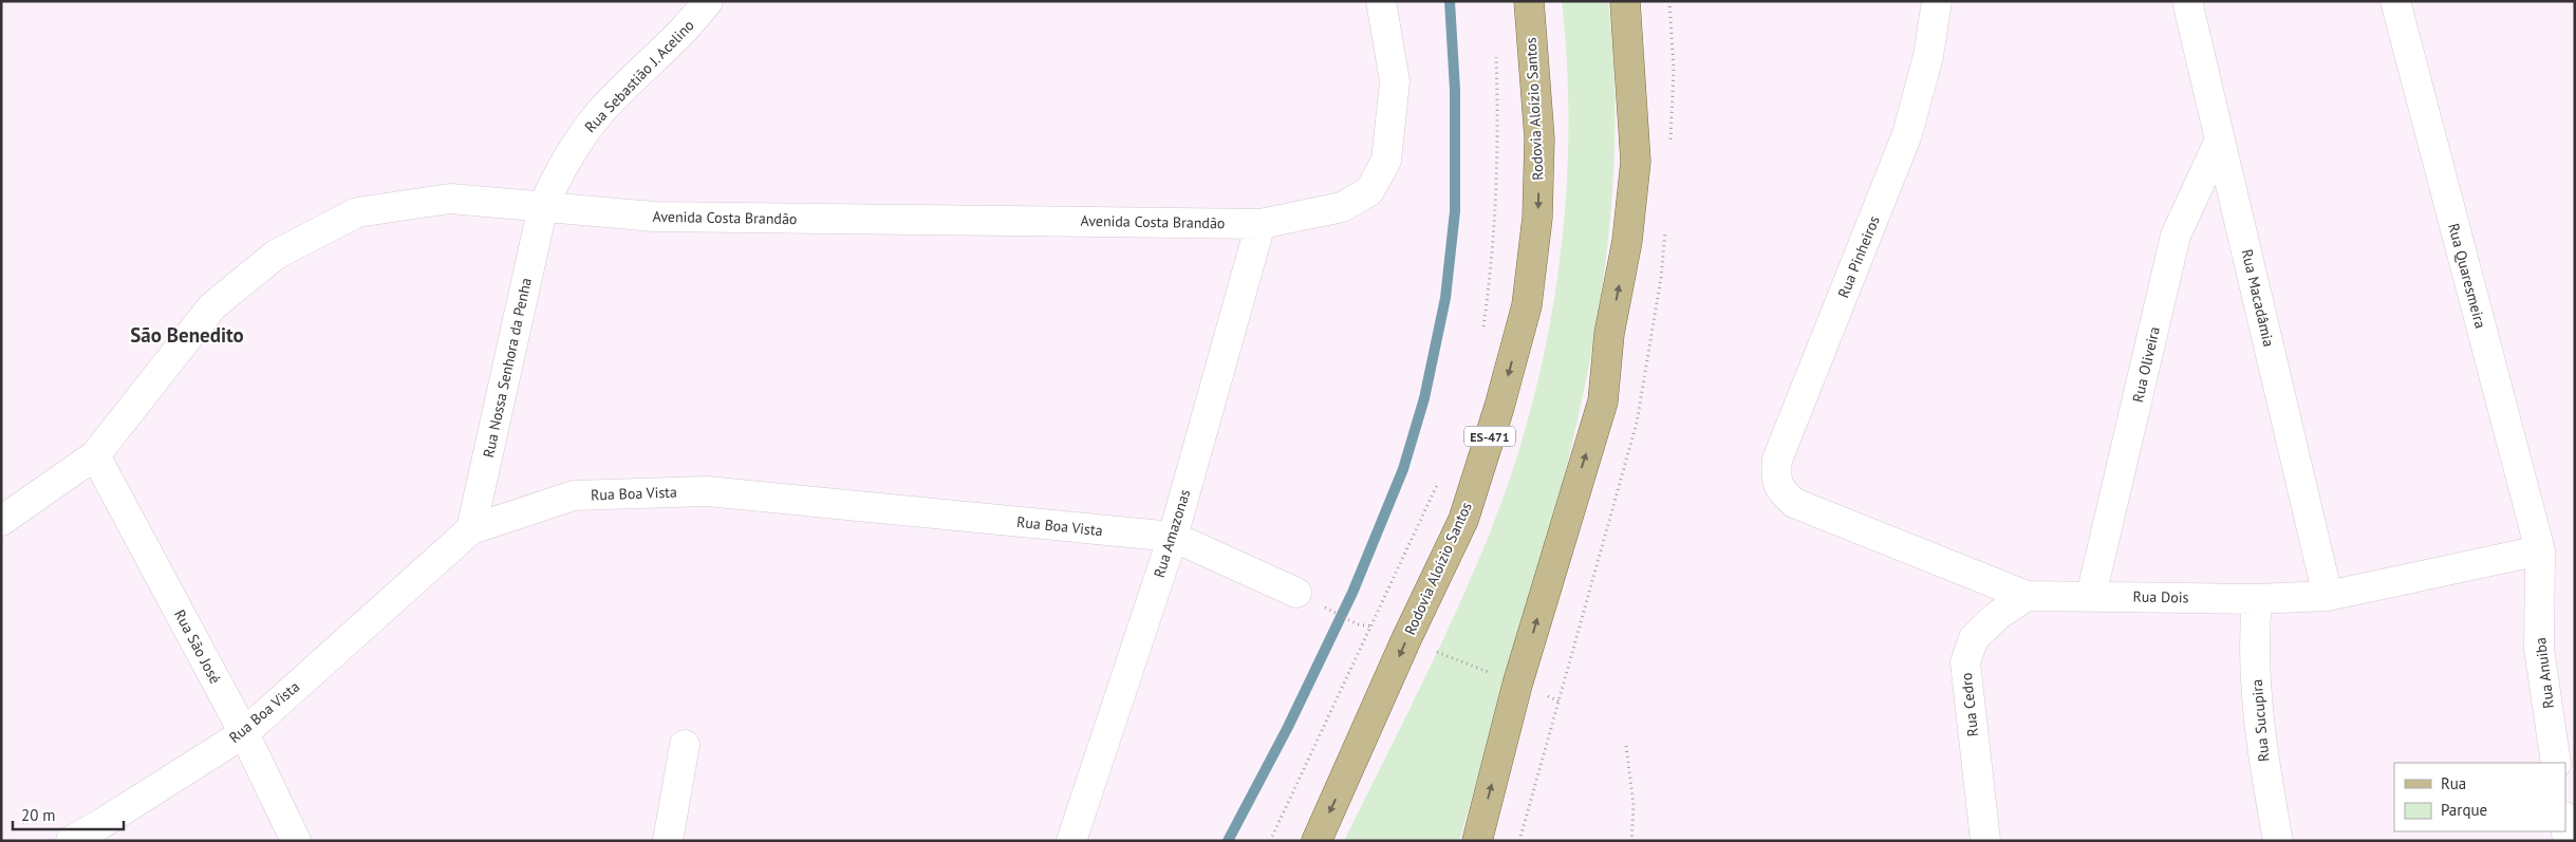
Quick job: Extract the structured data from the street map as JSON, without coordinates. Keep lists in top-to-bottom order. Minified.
{"streets":{"main road":["Rodovia Aloízio Santos","ES-471"],"street":["Rua Sebastião J. Acelino","Avenida Costa Brandão","Rua Pinheiros","Rua Quaresmeira","Rua Macadâmia","Rua Oliveira","Rua Nossa Senhora da Penha","Rua Boa Vista","Rua Amazonas","Rua Dois","Rua São José","Rua Anuiba","Rua Cedro","Rua Sucupira"]},"crossings":[["Rua Sebastião J. Acelino","Avenida Costa Brandão"],["Rua Sebastião J. Acelino","Rua Nossa Senhora da Penha"],["Avenida Costa Brandão","Rua Nossa Senhora da Penha"],["Avenida Costa Brandão","Rua Amazonas"],["Avenida Costa Brandão","Rua São José"],["Rua Pinheiros","Rua Dois"],["Rua Quaresmeira","Rua Dois"],["Rua Quaresmeira","Rua Anuiba"],["Rua Macadâmia","Rua Oliveira"],["Rua Macadâmia","Rua Dois"],["Rua Oliveira","Rua Dois"],["Rua Nossa Senhora da Penha","Rua Boa Vista"],["Rua Boa Vista","Rua Amazonas"],["Rua Boa Vista","Rua São José"],["Rua Dois","Rua Anuiba"],["Rua Dois","Rua Cedro"],["Rua Dois","Rua Sucupira"]],"districts":["São Benedito"],"legend":["Rua","Parque"],"scale_bar":"20 m"}
